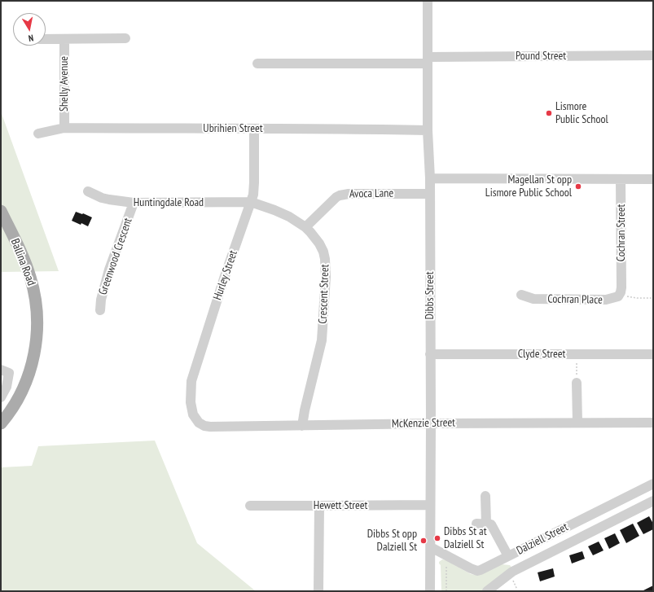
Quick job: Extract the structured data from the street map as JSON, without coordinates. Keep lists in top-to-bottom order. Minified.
{"streets":{"main road":["Ballina Road"],"street":["Pound Street","Shelly Avenue","Ubrihien Street","Avoca Lane","Huntingdale Road","Cochran Street","Greenwood Crescent","Hurley Street","Crescent Street","Dibbs Street","Cochran Place","Clyde Street","McKenzie Street","Hewett Street","Dalziell Street"]},"crossings":[["Pound Street","Dibbs Street"],["Shelly Avenue","Ubrihien Street"],["Ubrihien Street","Hurley Street"],["Ubrihien Street","Dibbs Street"],["Avoca Lane","Crescent Street"],["Avoca Lane","Dibbs Street"],["Huntingdale Road","Greenwood Crescent"],["Huntingdale Road","Hurley Street"],["Huntingdale Road","Crescent Street"],["Cochran Street","Cochran Place"],["Hurley Street","Crescent Street"],["Hurley Street","McKenzie Street"],["Crescent Street","McKenzie Street"],["Dibbs Street","Clyde Street"],["Dibbs Street","McKenzie Street"],["Dibbs Street","Hewett Street"],["Dibbs Street","Dalziell Street"]],"places":["Lismore Public School","Magellan St opp Lismore Public School","Dibbs St at Dalziell St","Dibbs St opp Dalziell St"],"north":"bottom"}
